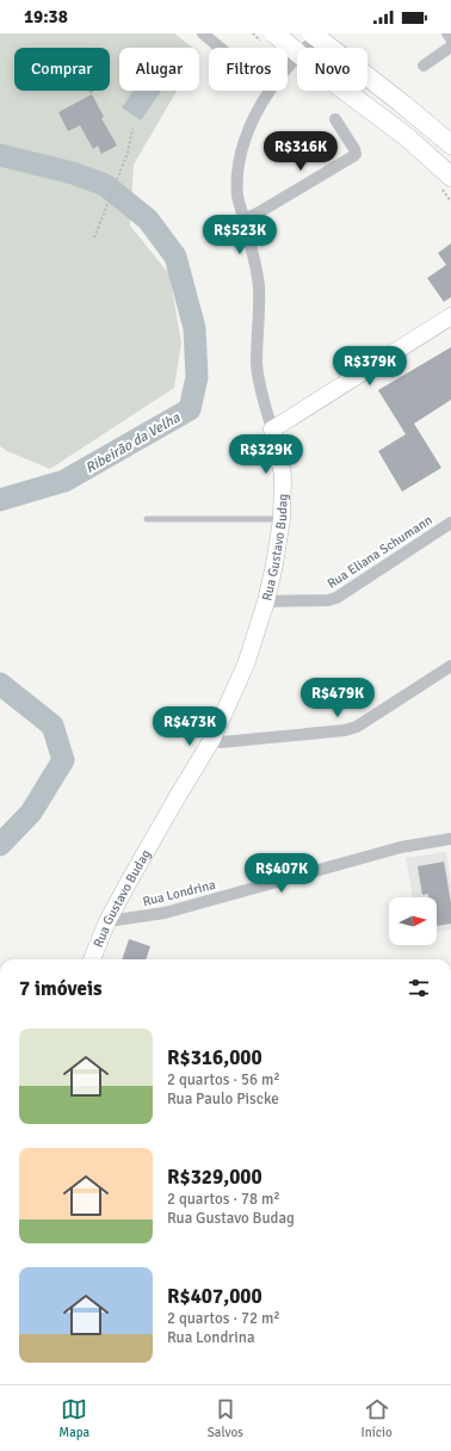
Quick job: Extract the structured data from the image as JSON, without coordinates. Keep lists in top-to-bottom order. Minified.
{"streets":{"street":["Rua Gustavo Budag","Rua Eliana Schumann","Rua Londrina"]},"crossings":[["Rua Gustavo Budag","Rua Eliana Schumann"],["Rua Gustavo Budag","Rua Londrina"]],"water":["Ribeirão da Velha"],"north":"right","page":{"status":"19:38","chip":["Comprar","Alugar","Filtros","Novo"],"price":["R$316K","R$523K","R$379K","R$329K","R$479K","R$473K","R$407K"],"heading":"7 imóveis","list":[{"name":"R$316,000","note":"2 quartos · 56 m² · Rua Paulo Piscke"},{"name":"R$329,000","note":"2 quartos · 78 m² · Rua Gustavo Budag"},{"name":"R$407,000","note":"2 quartos · 72 m² · Rua Londrina"}],"tabs":["Mapa","Salvos","Início"]}}
